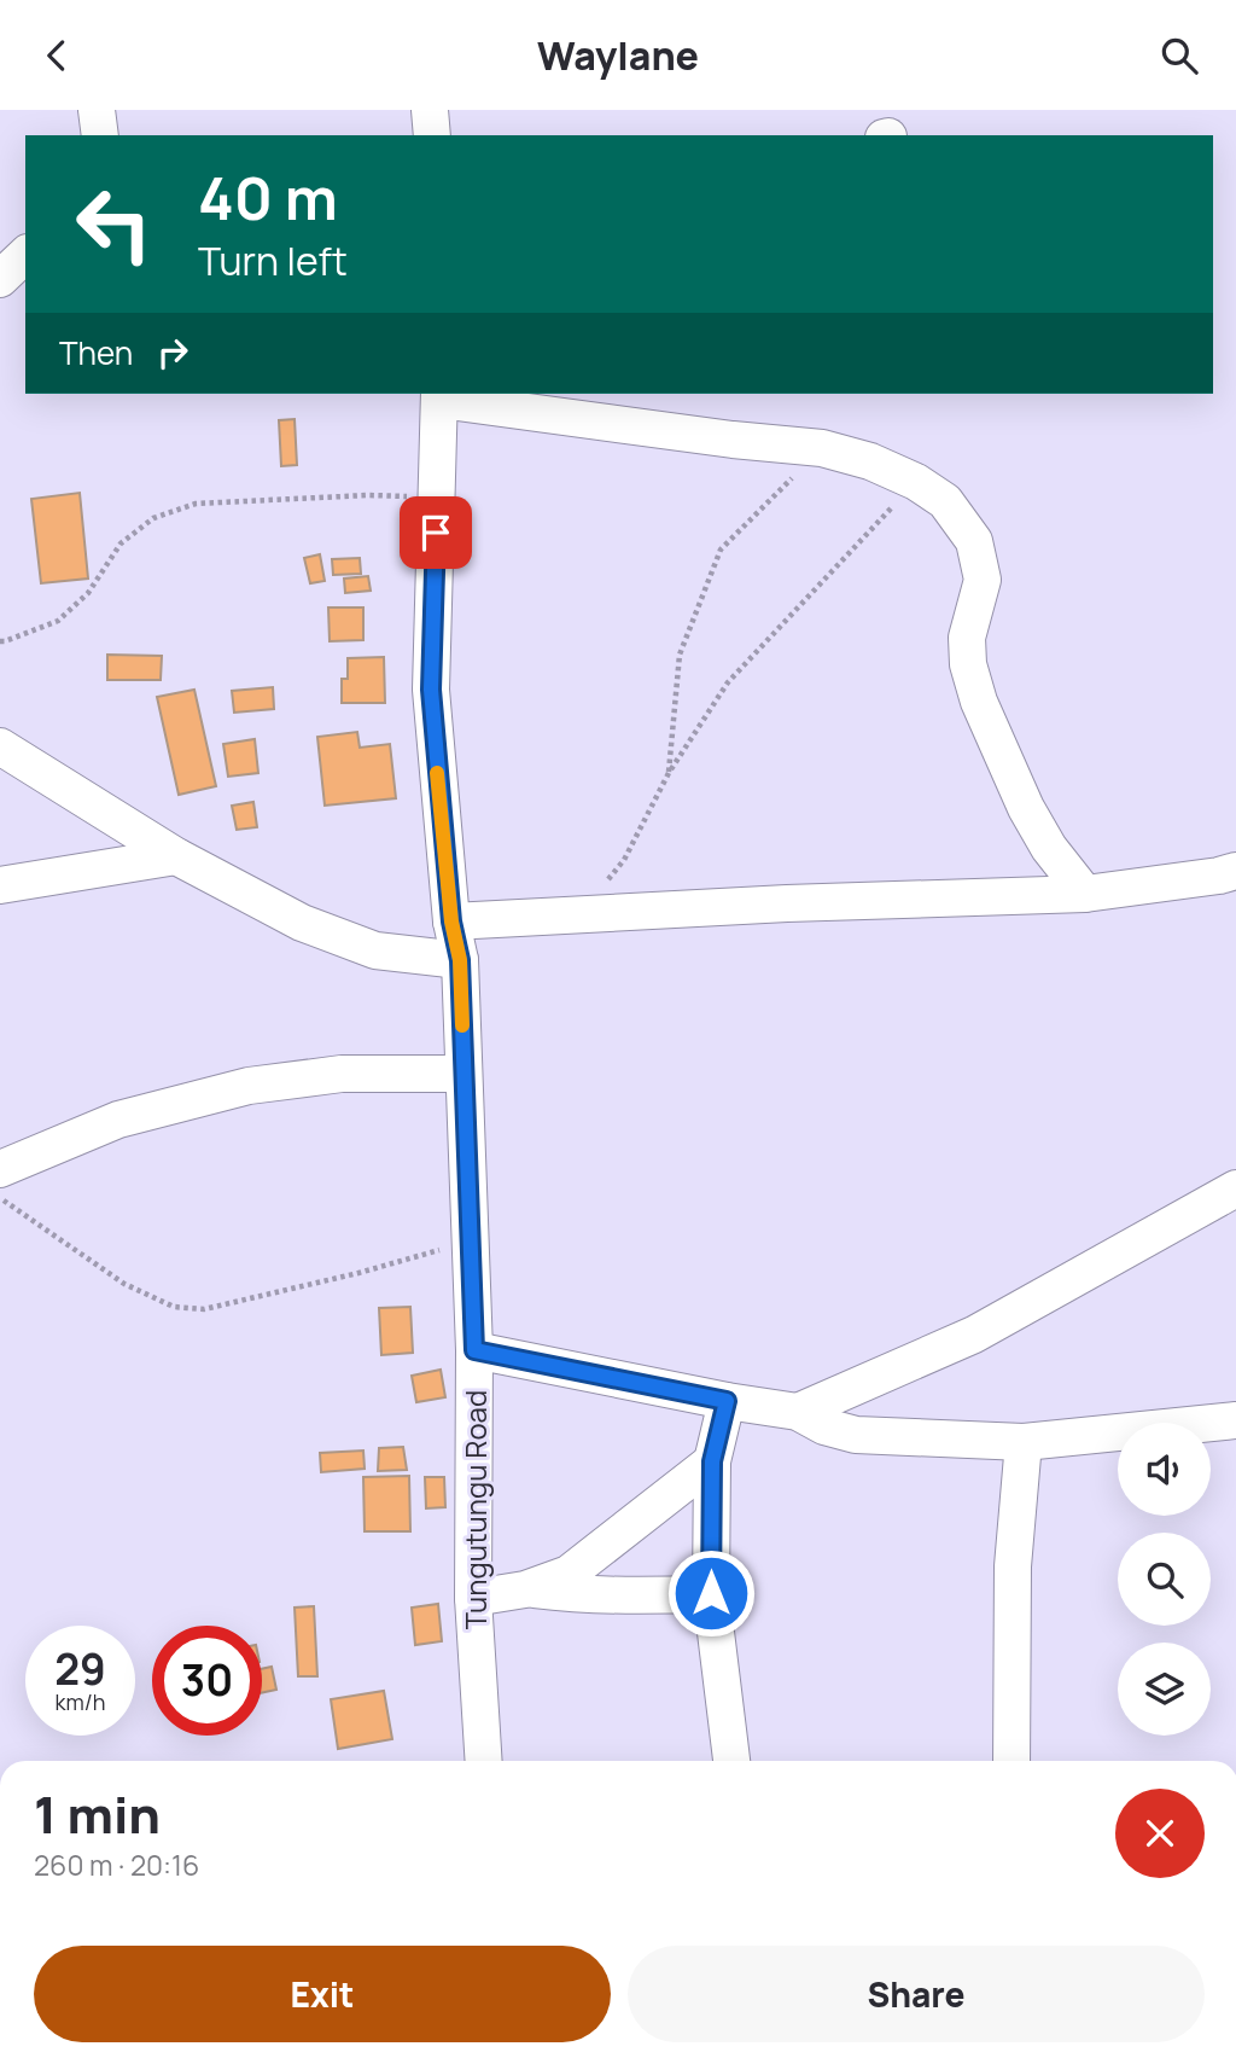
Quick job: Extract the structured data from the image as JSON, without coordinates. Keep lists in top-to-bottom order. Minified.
{"streets":{"street":["Tungutungu Road"]},"page":{"header":"Waylane","turn":["40 m","Turn left"],"then":"Then","speed":"29 km/h","limit":"30","heading":["1 min","260 m · 20:16"],"buttons":["Exit","Share"]}}
